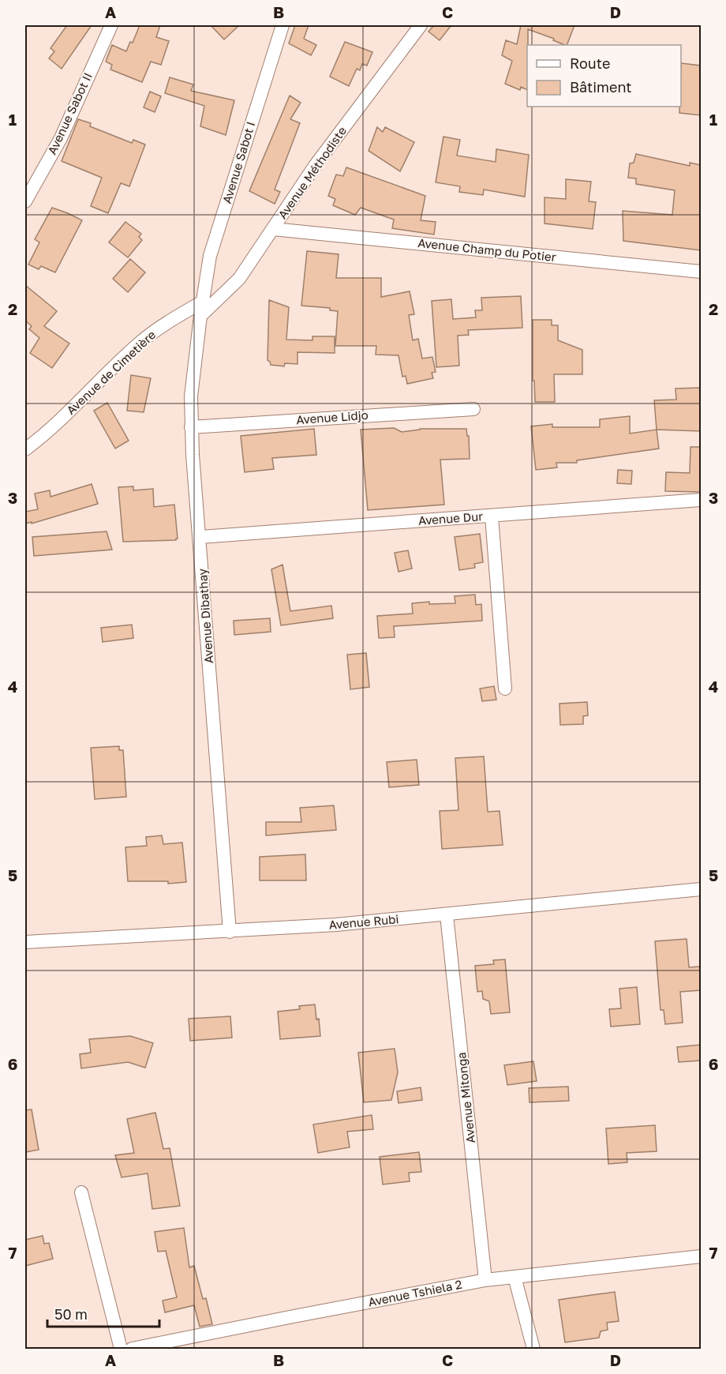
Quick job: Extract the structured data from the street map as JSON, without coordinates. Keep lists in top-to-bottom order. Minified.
{"streets":{"street":["Avenue Sabot II","Avenue Sabot I","Avenue Méthodiste","Avenue Champ du Potier","Avenue de Cimetière","Avenue Lidjo","Avenue Dur","Avenue Dibathay","Avenue Rubi","Avenue Mitonga","Avenue Tshiela 2"]},"crossings":[["Avenue Sabot I","Avenue de Cimetière"],["Avenue Sabot I","Avenue Dibathay"],["Avenue Méthodiste","Avenue Champ du Potier"],["Avenue Méthodiste","Avenue Dibathay"],["Avenue de Cimetière","Avenue Dibathay"],["Avenue Lidjo","Avenue Dibathay"],["Avenue Dur","Avenue Dibathay"],["Avenue Dibathay","Avenue Rubi"],["Avenue Rubi","Avenue Mitonga"],["Avenue Mitonga","Avenue Tshiela 2"]],"legend":["Route","Bâtiment"],"scale_bar":"50 m","grid":{"columns":["A","B","C","D"],"rows":["1","2","3","4","5","6","7"]}}
